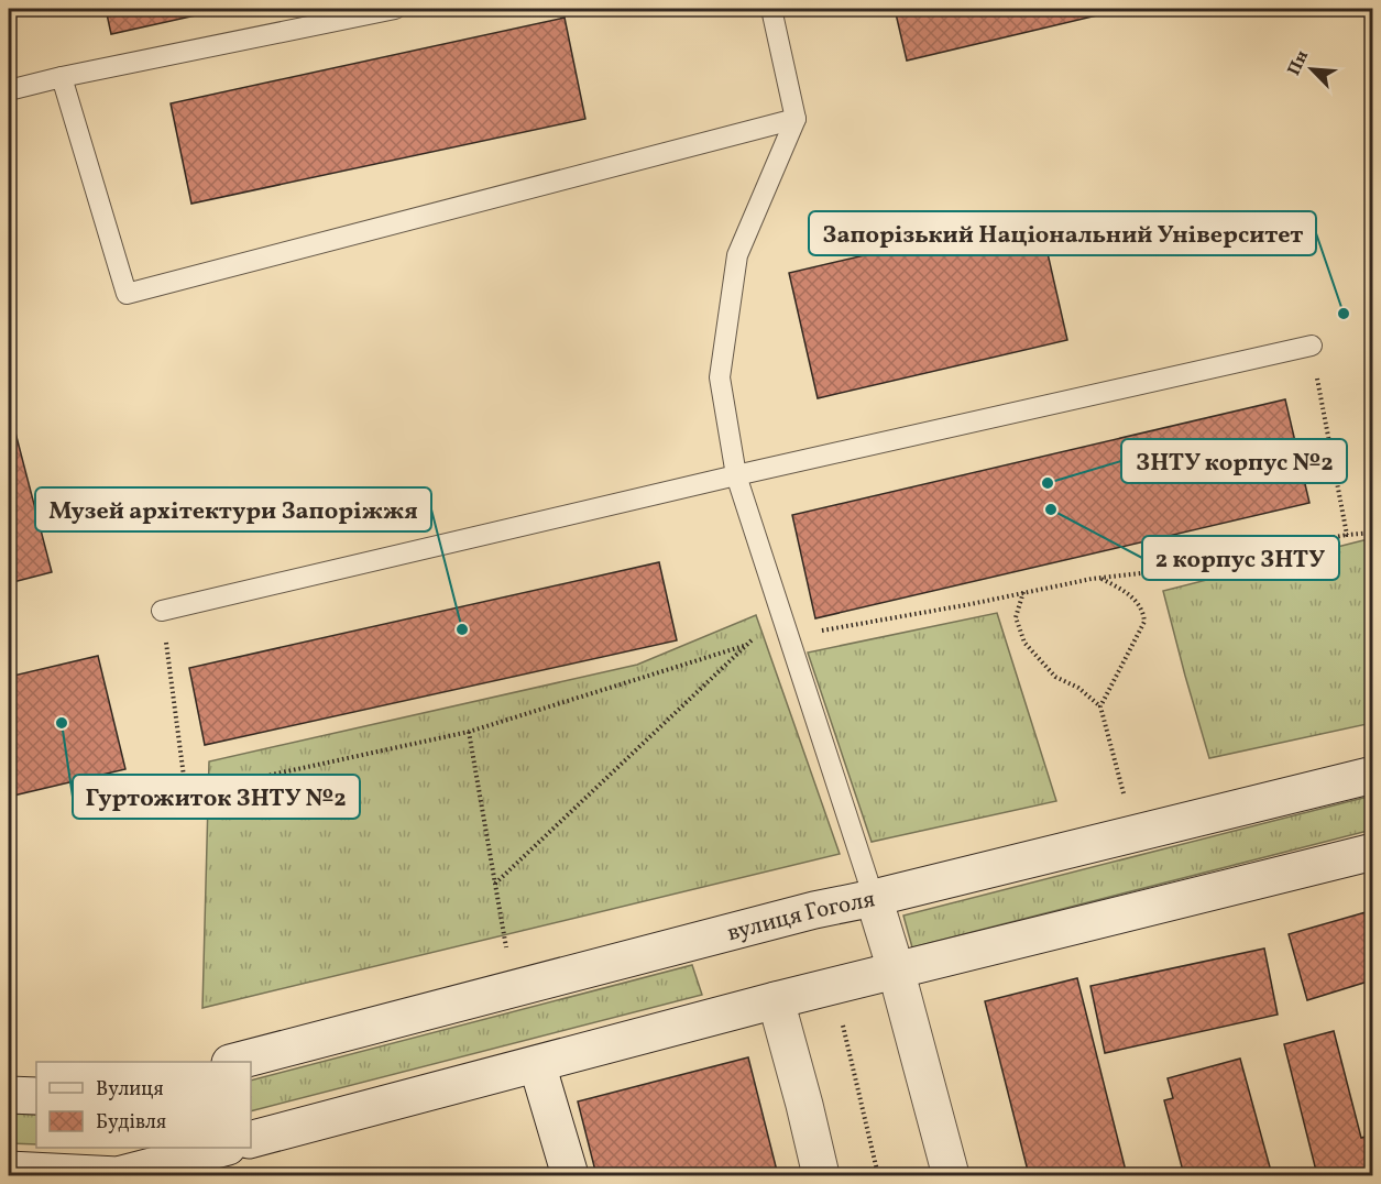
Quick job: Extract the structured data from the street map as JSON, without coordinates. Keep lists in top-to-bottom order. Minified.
{"streets":{"street":["вулиця Гоголя"]},"places":["Запорізький Національний Університет","ЗНТУ корпус №2","2 корпус ЗНТУ","Музей архітектури Запоріжжя","Гуртожиток ЗНТУ №2"],"legend":["Вулиця","Будівля"],"north":"top left"}
